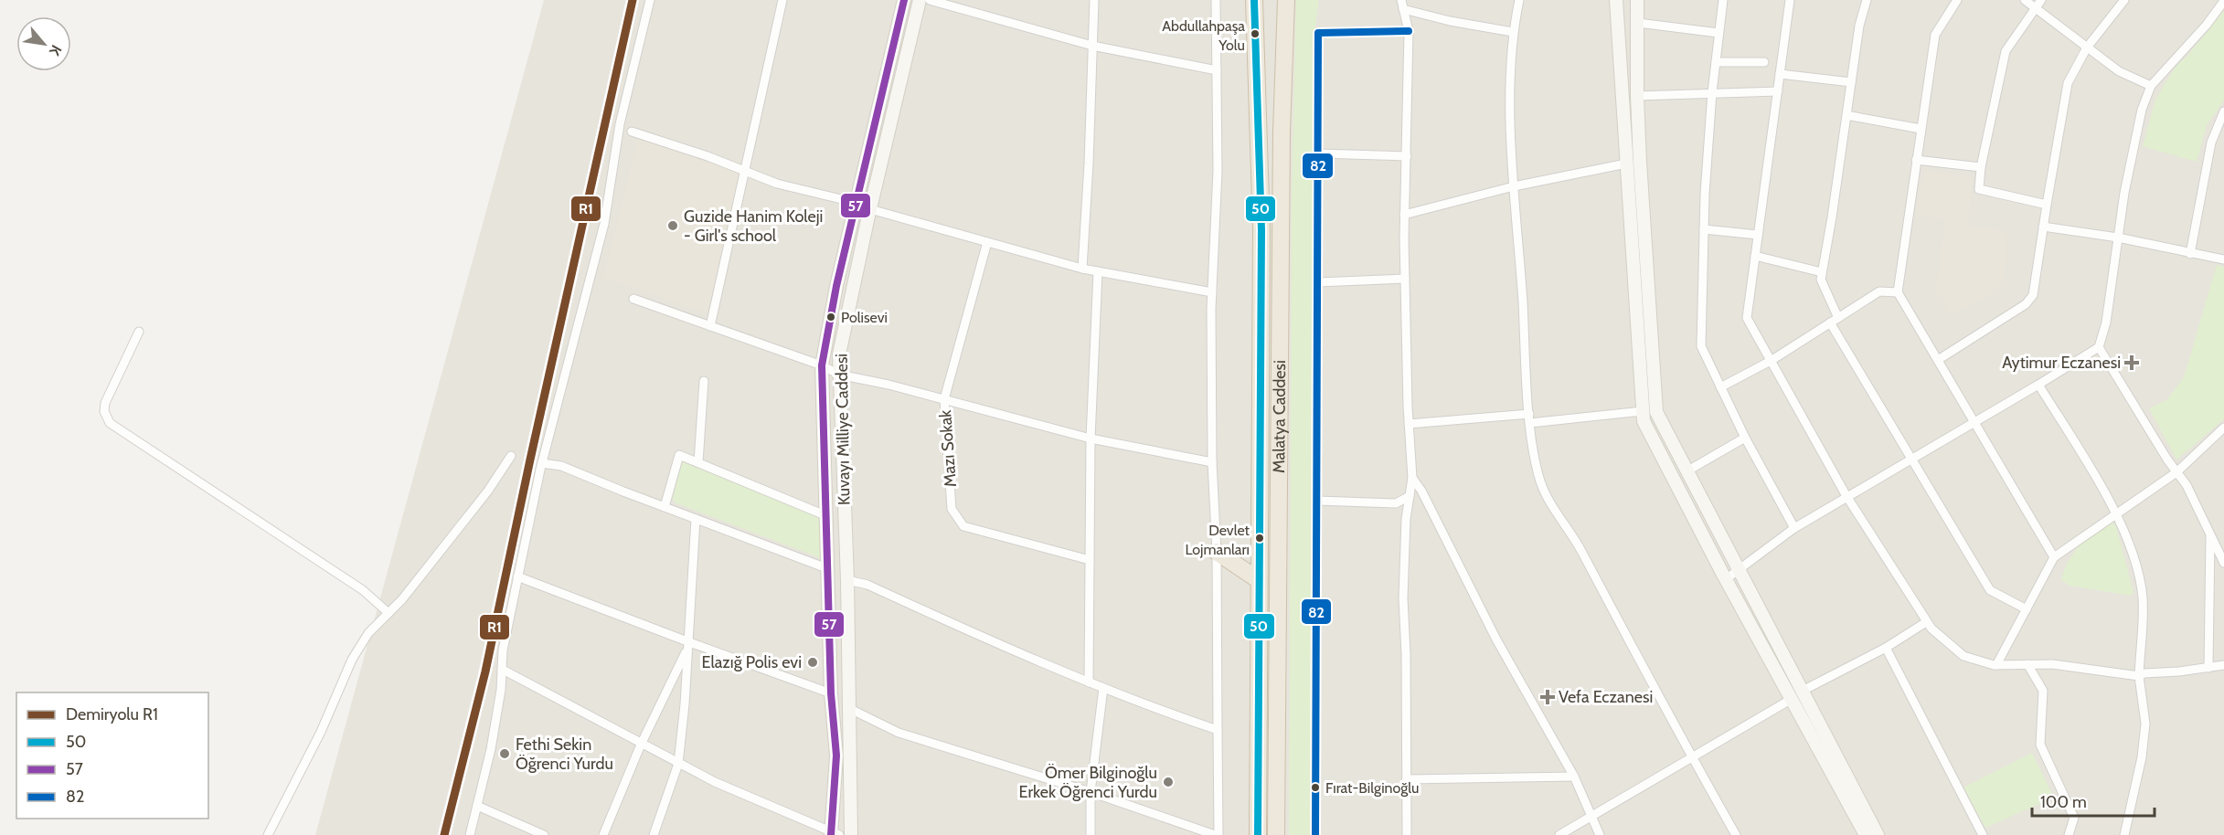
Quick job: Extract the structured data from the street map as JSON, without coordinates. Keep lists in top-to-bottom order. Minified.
{"streets":{"highway":["Malatya Caddesi"],"main road":["Kuvayı Milliye Caddesi"],"street":["Mazı Sokak"]},"places":{"other":["Abdullahpaşa Yolu","Guzide Hanim Koleji - Girl's school","Polisevi","Devlet Lojmanları","Elazığ Polis evi","Fethi Sekin Öğrenci Yurdu","Ömer Bilginoğlu Erkek Öğrenci Yurdu","Fırat-Bilginoğlu"],"health":["Aytimur Eczanesi","Vefa Eczanesi"]},"lines":["rail line R1","transit line 50","transit line 57","transit line 82"],"legend":["Demiryolu R1","50","57","82"],"scale_bar":"100 m","north":"bottom right"}
